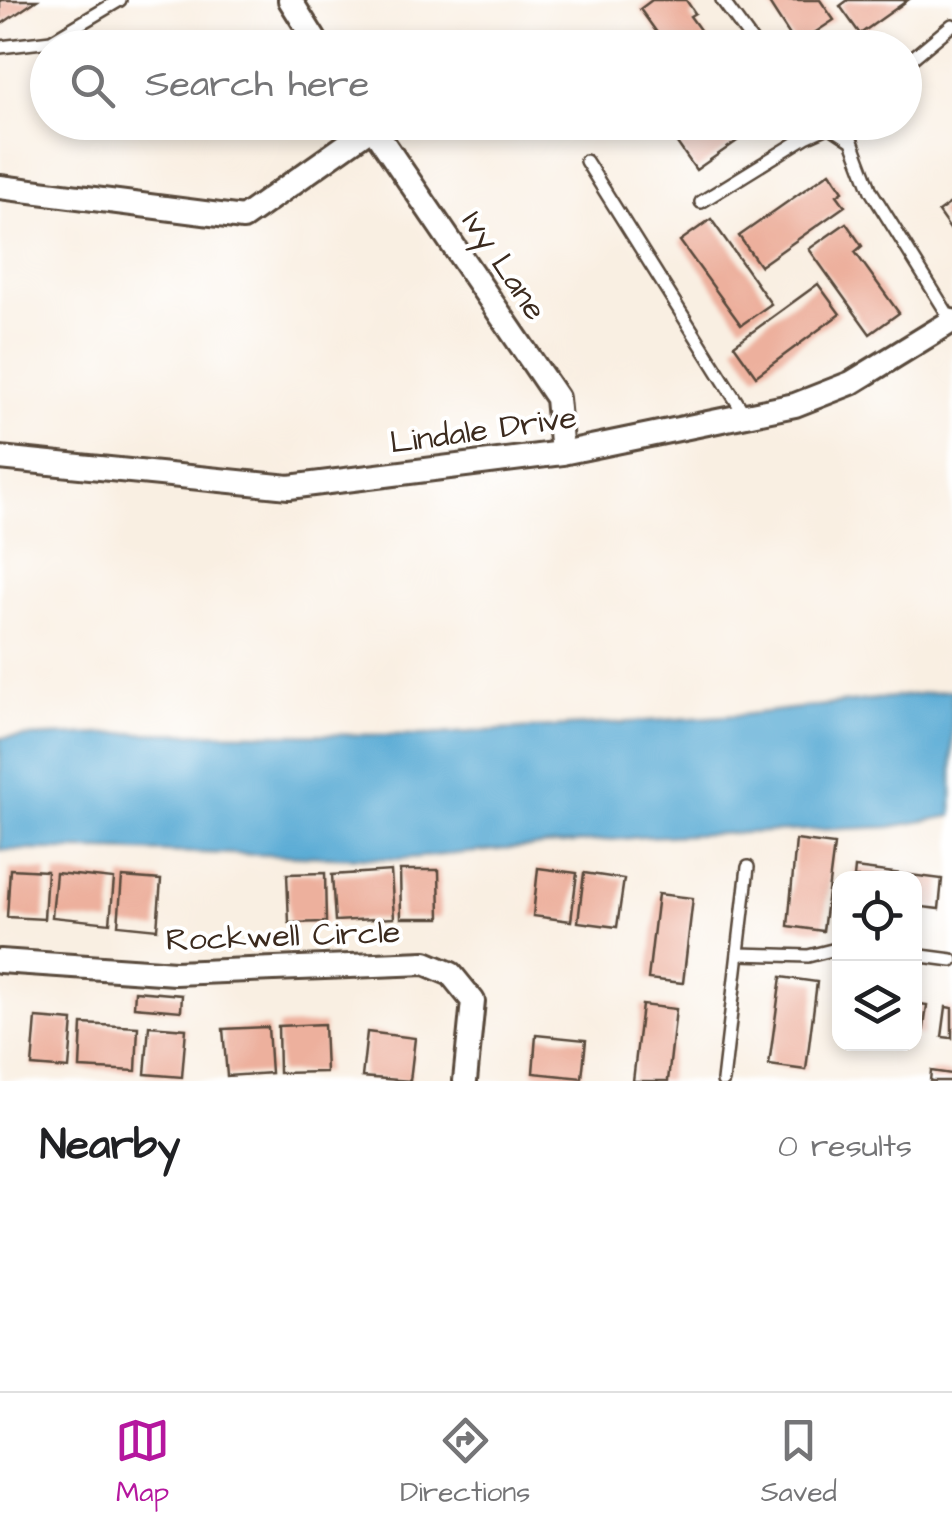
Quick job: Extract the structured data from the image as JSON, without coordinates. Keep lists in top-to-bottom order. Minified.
{"streets":{"street":["Ivy Lane","Lindale Drive","Rockwell Circle"]},"crossings":[["Ivy Lane","Lindale Drive"]],"page":{"search":"Search here","heading":["Nearby","0 results"],"nav":["Map","Directions","Saved"]}}
